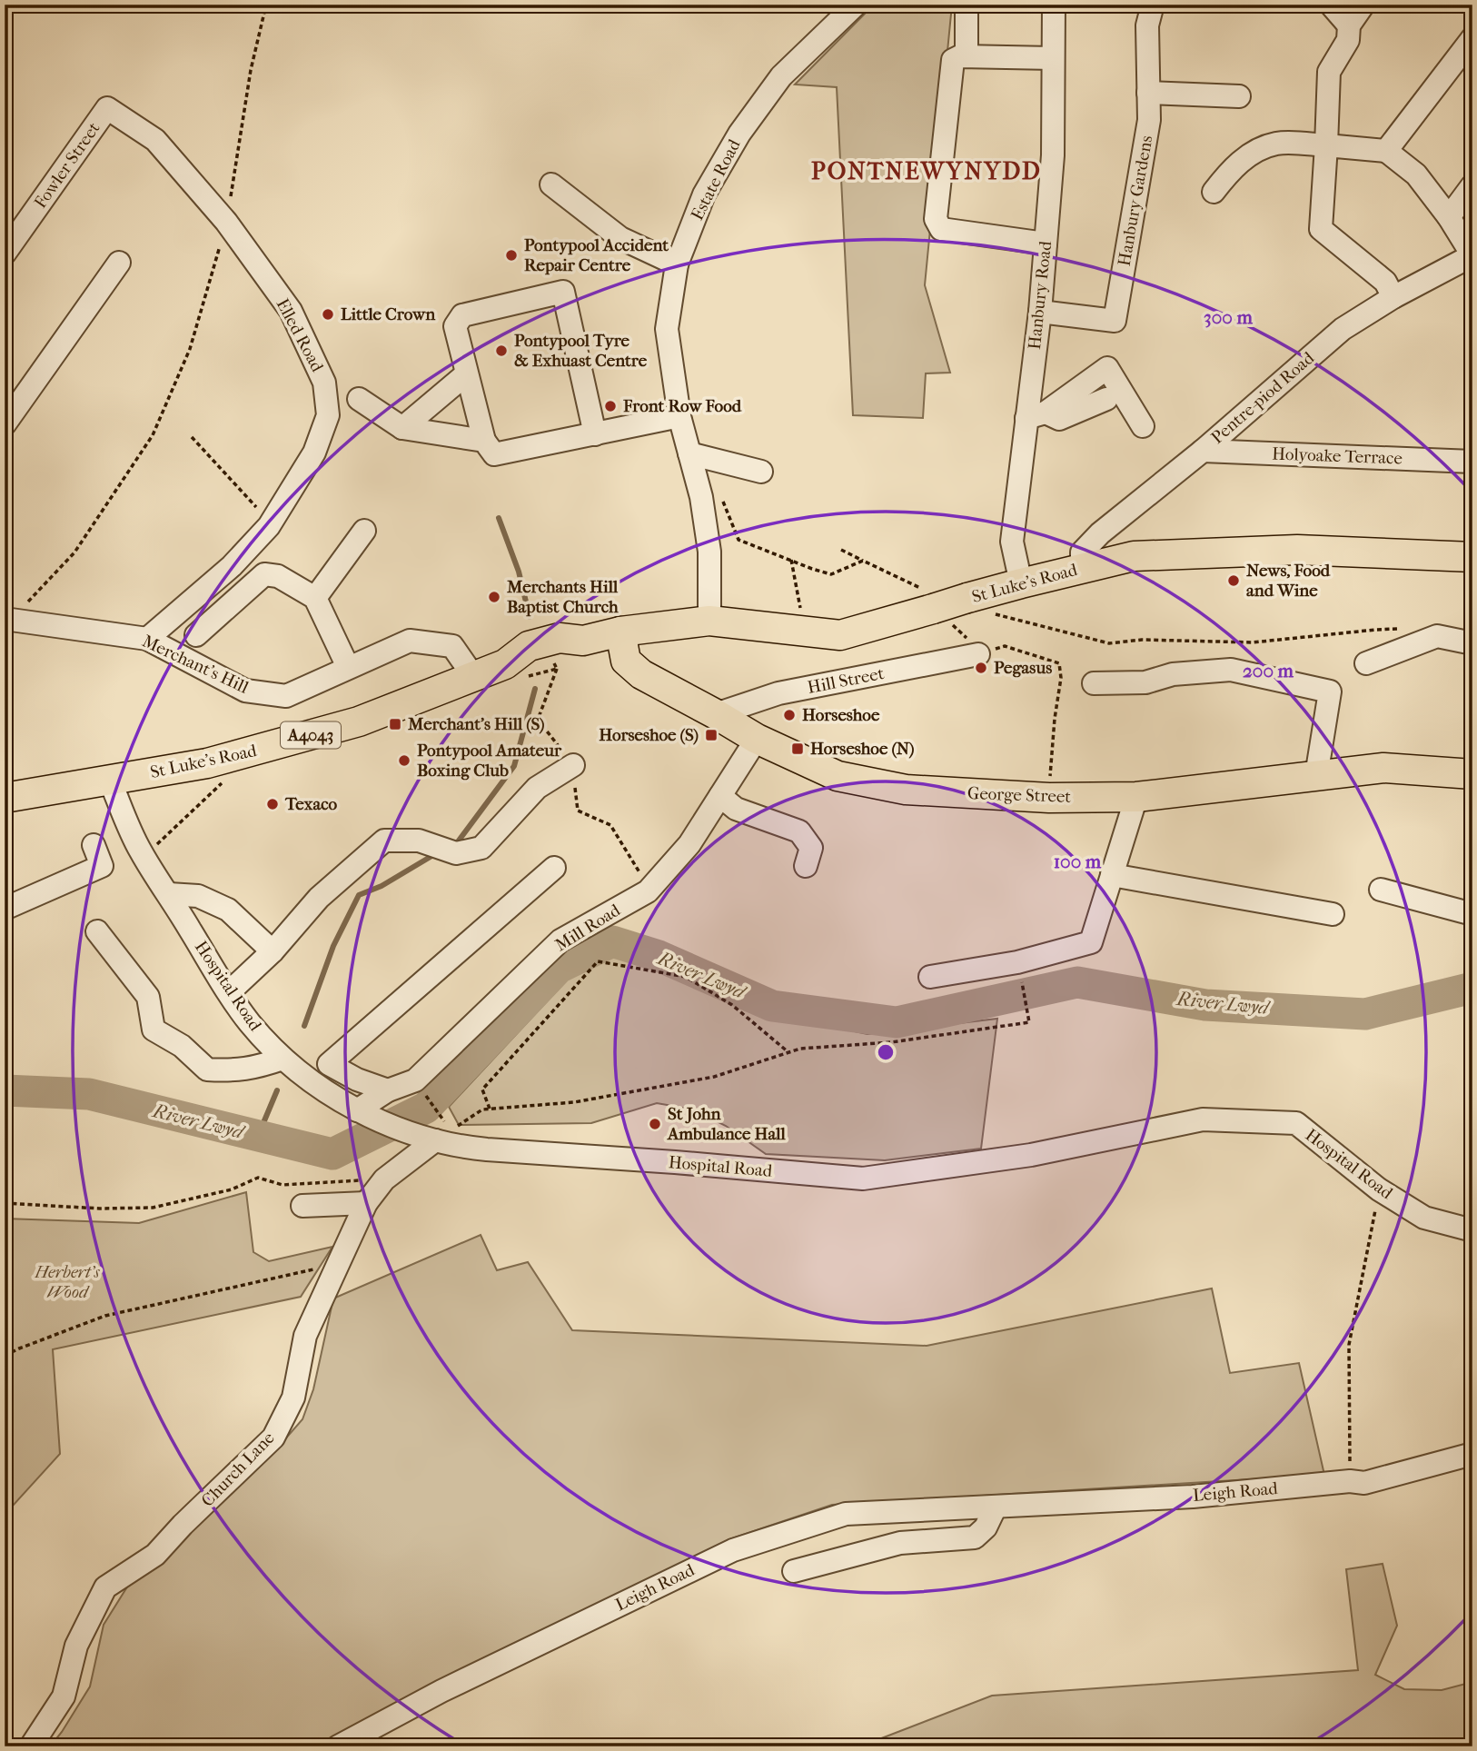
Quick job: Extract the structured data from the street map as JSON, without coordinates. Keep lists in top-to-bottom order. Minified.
{"streets":{"main road":["St Luke's Road","A4043","George Street"],"street":["Fowler Street","Estate Road","Hanbury Gardens","Hanbury Road","Elled Road","Pentre-piod Road","Holyoake Terrace","Merchant's Hill","Hill Street","Mill Road","Hospital Road","Church Lane","Leigh Road"]},"crossings":[["Fowler Street","Elled Road"],["Estate Road","St Luke's Road"],["Hanbury Gardens","Hanbury Road"],["Hanbury Road","St Luke's Road"],["Elled Road","Merchant's Hill"],["Pentre-piod Road","Holyoake Terrace"],["Pentre-piod Road","St Luke's Road"],["St Luke's Road","Merchant's Hill"],["St Luke's Road","George Street"],["St Luke's Road","Hospital Road"],["Hill Street","George Street"],["George Street","Mill Road"],["Mill Road","Hospital Road"],["Hospital Road","Church Lane"]],"districts":["PONTNEWYNYDD"],"water":["River Lwyd"],"parks":["Herbert's Wood"],"places":{"other":["Pontypool Accident Repair Centre","Little Crown","Pontypool Tyre & Exhuast Centre","Front Row Food","News, Food and Wine","Merchants Hill Baptist Church","Pegasus","Horseshoe","Pontypool Amateur Boxing Club","Texaco","St John Ambulance Hall"],"transit":["Merchant's Hill (S)","Horseshoe (S)","Horseshoe (N)"]},"rings":["300 m","200 m","100 m"]}
